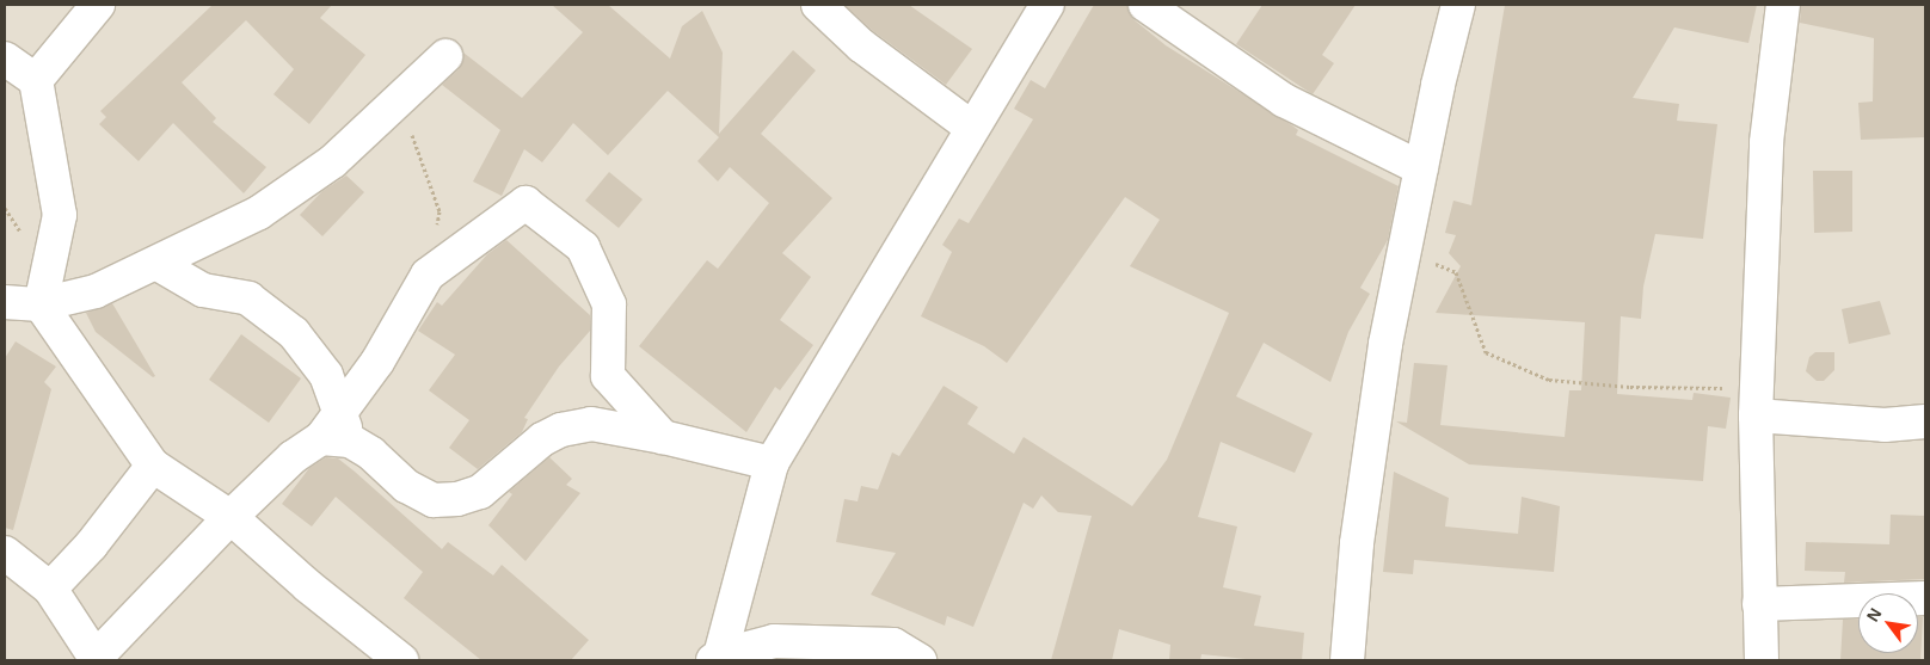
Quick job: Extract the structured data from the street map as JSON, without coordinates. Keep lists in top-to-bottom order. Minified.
{"north":"top left"}
